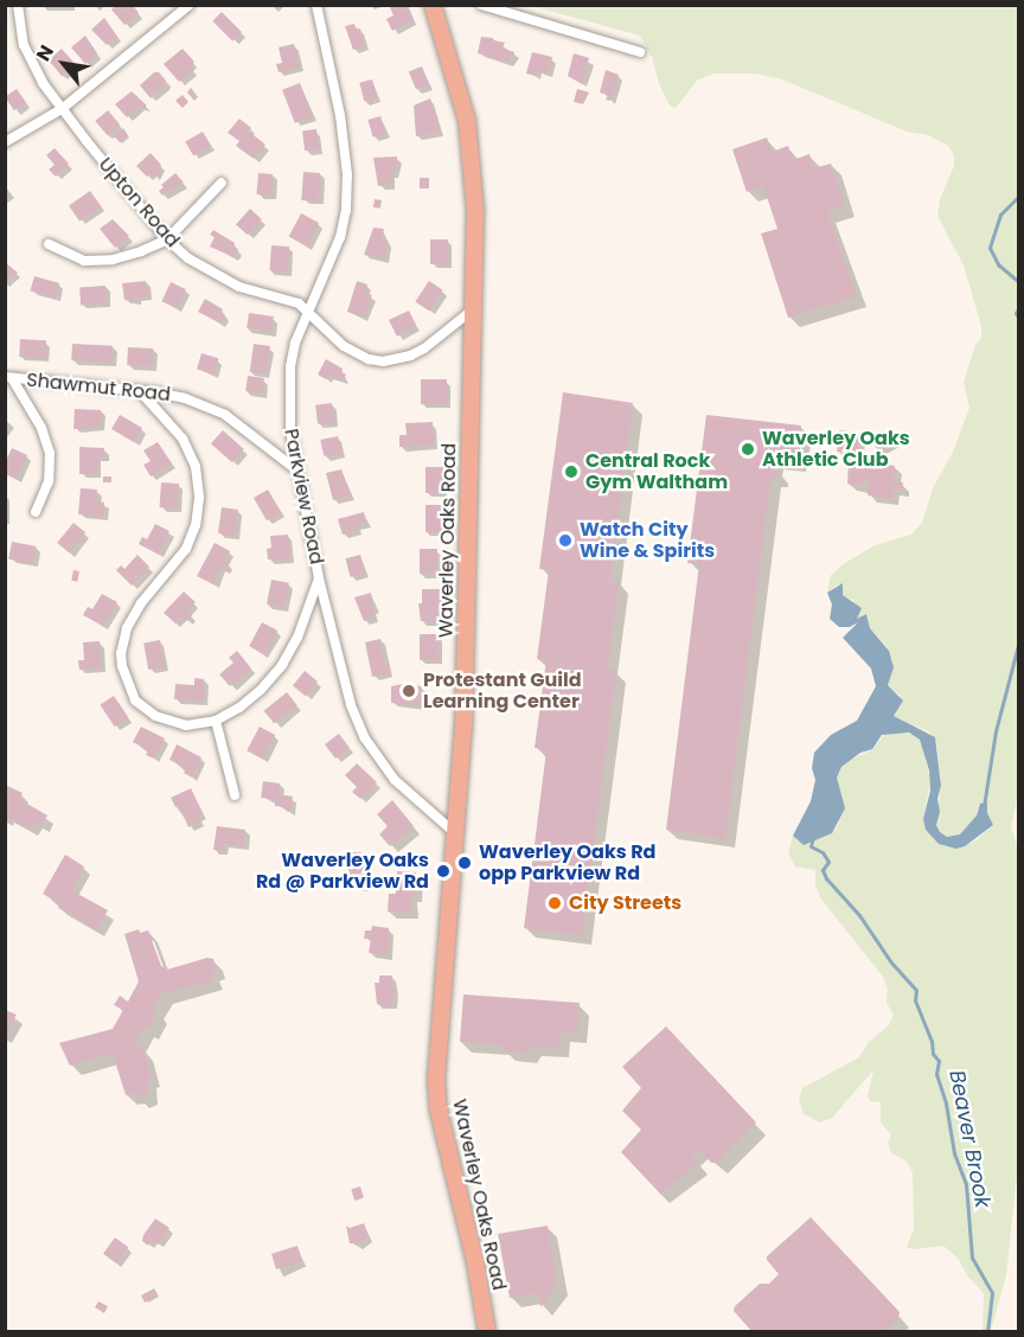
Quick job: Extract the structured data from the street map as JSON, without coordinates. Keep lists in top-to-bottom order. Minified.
{"streets":{"main road":["Waverley Oaks Road"],"street":["Upton Road","Shawmut Road","Parkview Road"]},"crossings":[["Upton Road","Parkview Road"],["Upton Road","Waverley Oaks Road"],["Shawmut Road","Parkview Road"],["Parkview Road","Waverley Oaks Road"]],"water":["Beaver Brook"],"places":["Waverley Oaks Athletic Club","Central Rock Gym Waltham","Watch City Wine & Spirits","Protestant Guild Learning Center","Waverley Oaks Rd opp Parkview Rd","Waverley Oaks Rd @ Parkview Rd","City Streets"],"north":"top left"}
